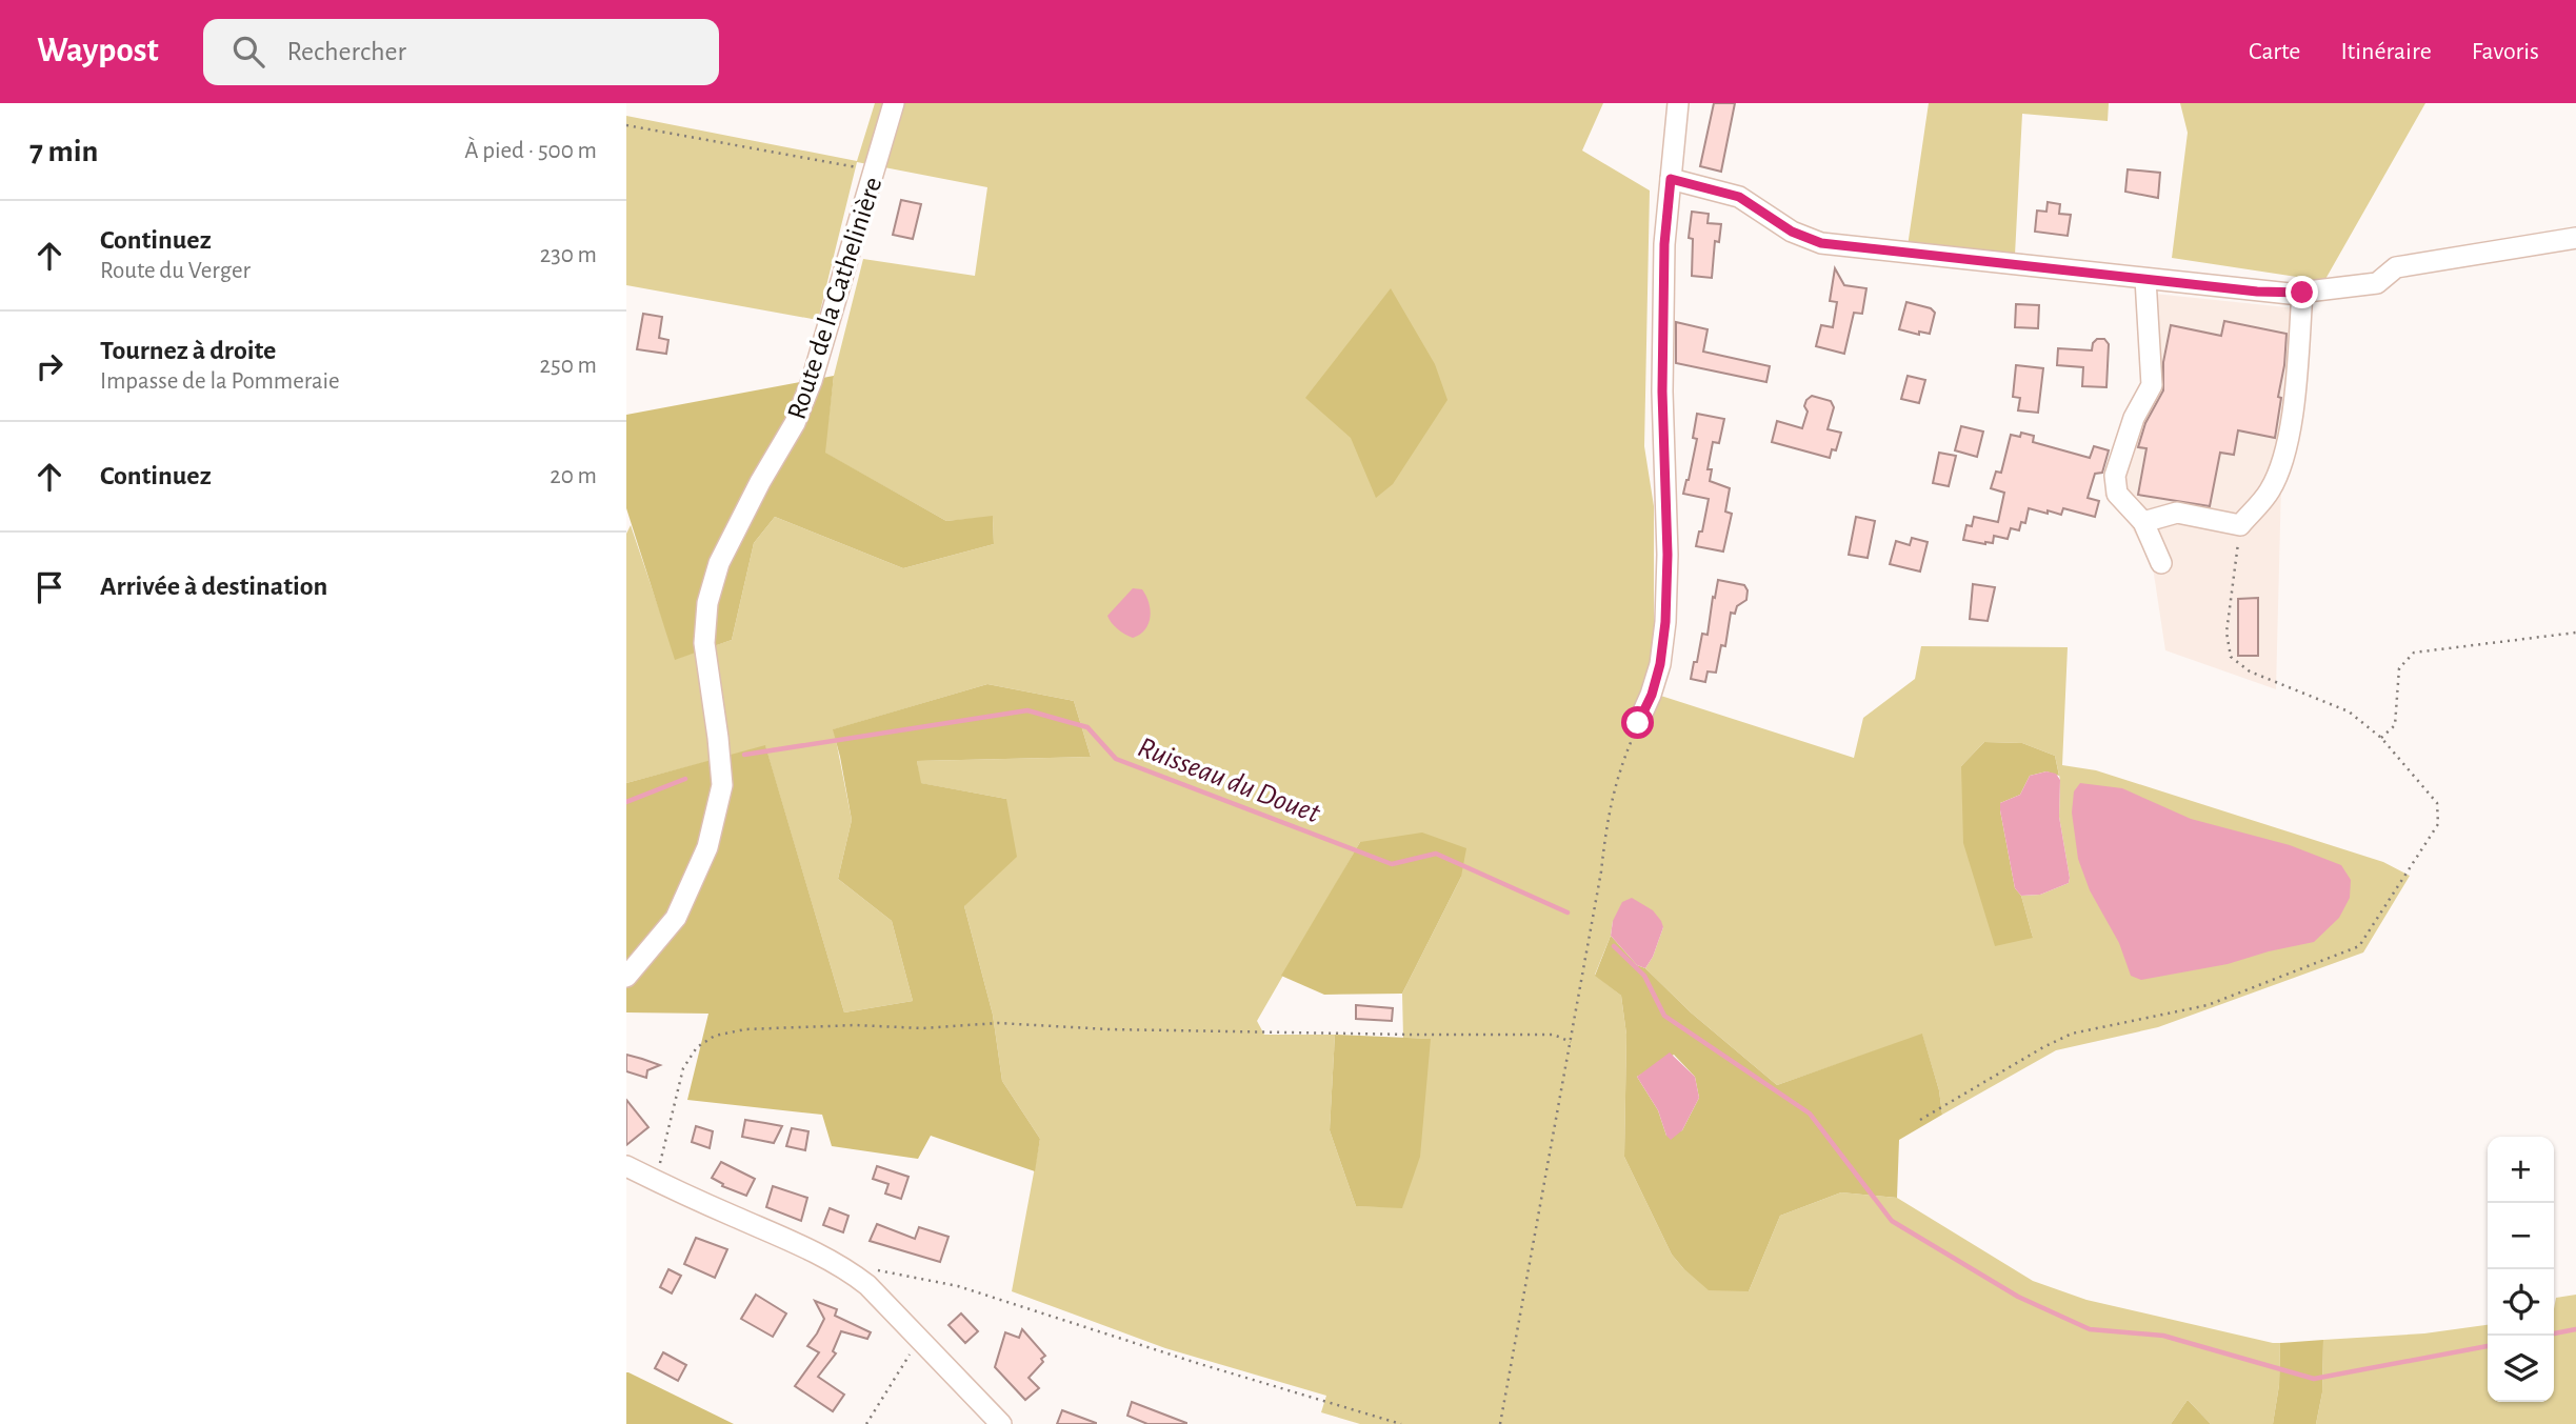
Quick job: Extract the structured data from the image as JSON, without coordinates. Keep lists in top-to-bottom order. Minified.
{"streets":{"street":["Route de la Cathelinière"]},"water":["Ruisseau du Douet"],"page":{"header":"Waypost","search":"Rechercher","nav":["Carte","Itinéraire","Favoris"],"heading":["7 min","À pied · 500 m"],"list":[["Continuez","Route du Verger","230 m"],["Tournez à droite","Impasse de la Pommeraie","250 m"],["Continuez","20 m"],"Arrivée à destination"],"map_buttons":["+","−"]}}
